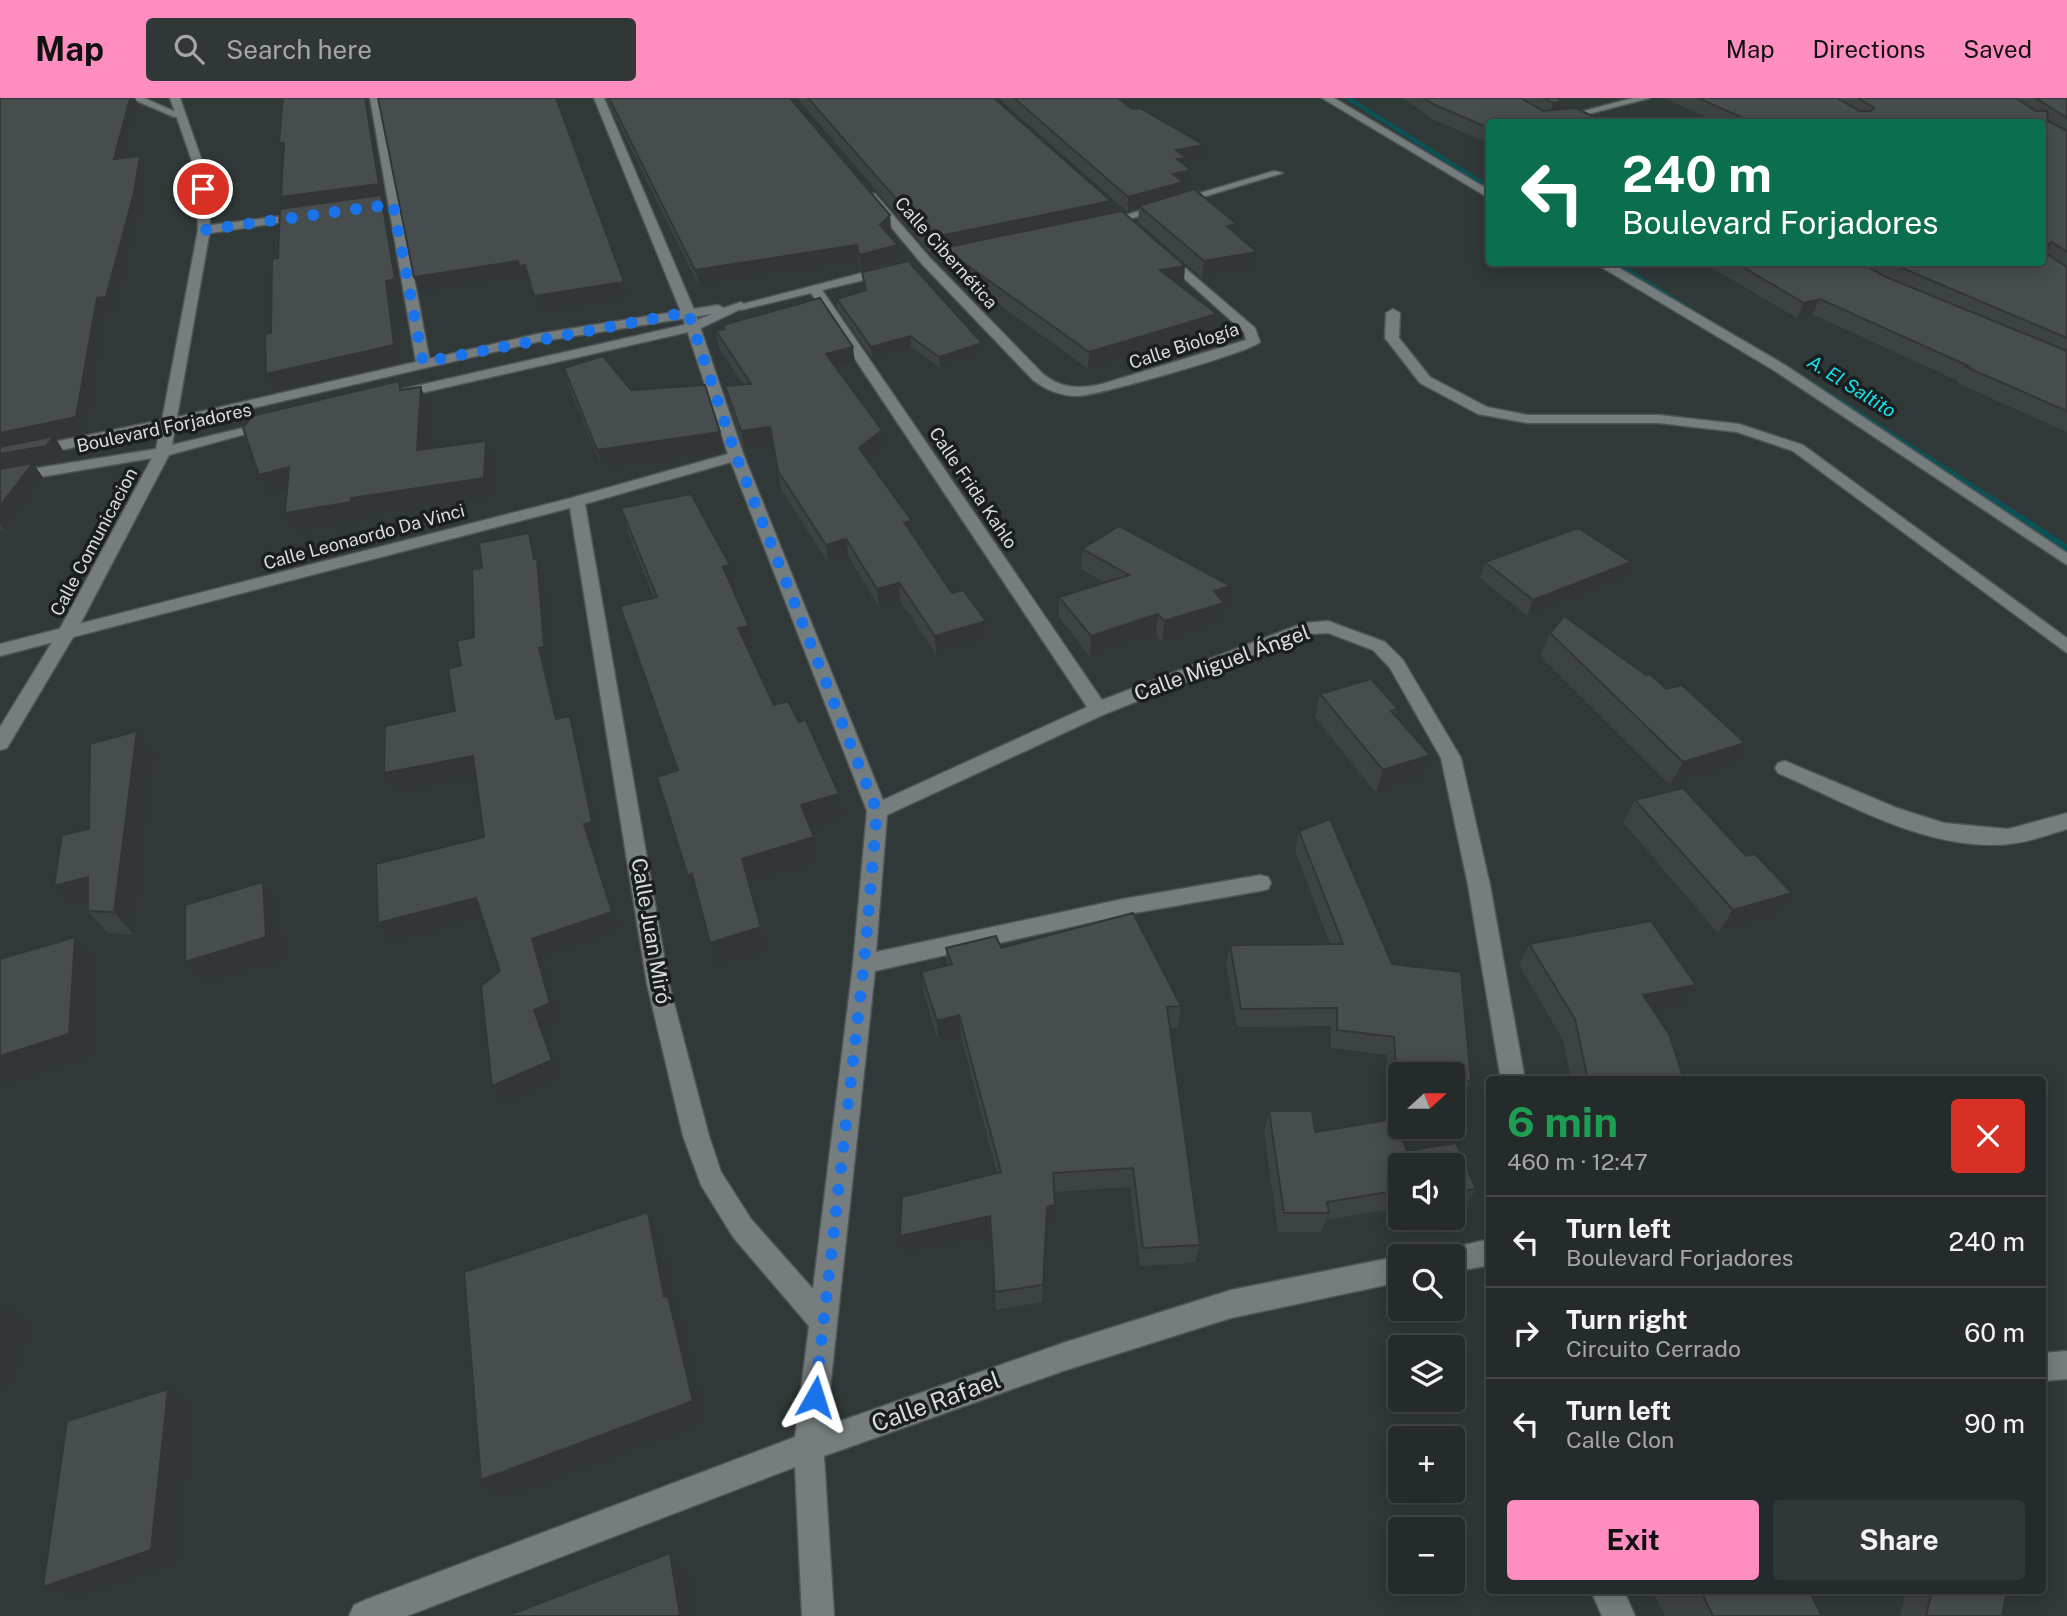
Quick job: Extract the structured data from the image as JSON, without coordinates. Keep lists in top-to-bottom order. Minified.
{"streets":{"street":["Calle Cibernética","Calle Biología","Boulevard Forjadores","Calle Frida Kahlo","Calle Leonaordo Da Vinci","Calle Comunicacion","Calle Miguel Ángel","Calle Juan Miró","Calle Rafael"]},"crossings":[["Calle Cibernética","Calle Biología"],["Calle Cibernética","Boulevard Forjadores"],["Boulevard Forjadores","Calle Frida Kahlo"],["Boulevard Forjadores","Calle Comunicacion"],["Calle Frida Kahlo","Calle Miguel Ángel"],["Calle Leonaordo Da Vinci","Calle Comunicacion"],["Calle Leonaordo Da Vinci","Calle Juan Miró"]],"water":["A. El Saltito"],"north":"right","page":{"header":"Map","search":"Search here","nav":["Map","Directions","Saved"],"turn":["240 m","Boulevard Forjadores"],"map_buttons":["+","−"],"heading":["6 min","460 m · 12:47"],"list":[{"name":"Turn left","note":"Boulevard Forjadores","value":"240 m"},{"name":"Turn right","note":"Circuito Cerrado","value":"60 m"},{"name":"Turn left","note":"Calle Clon","value":"90 m"}],"buttons":["Exit","Share"]}}
